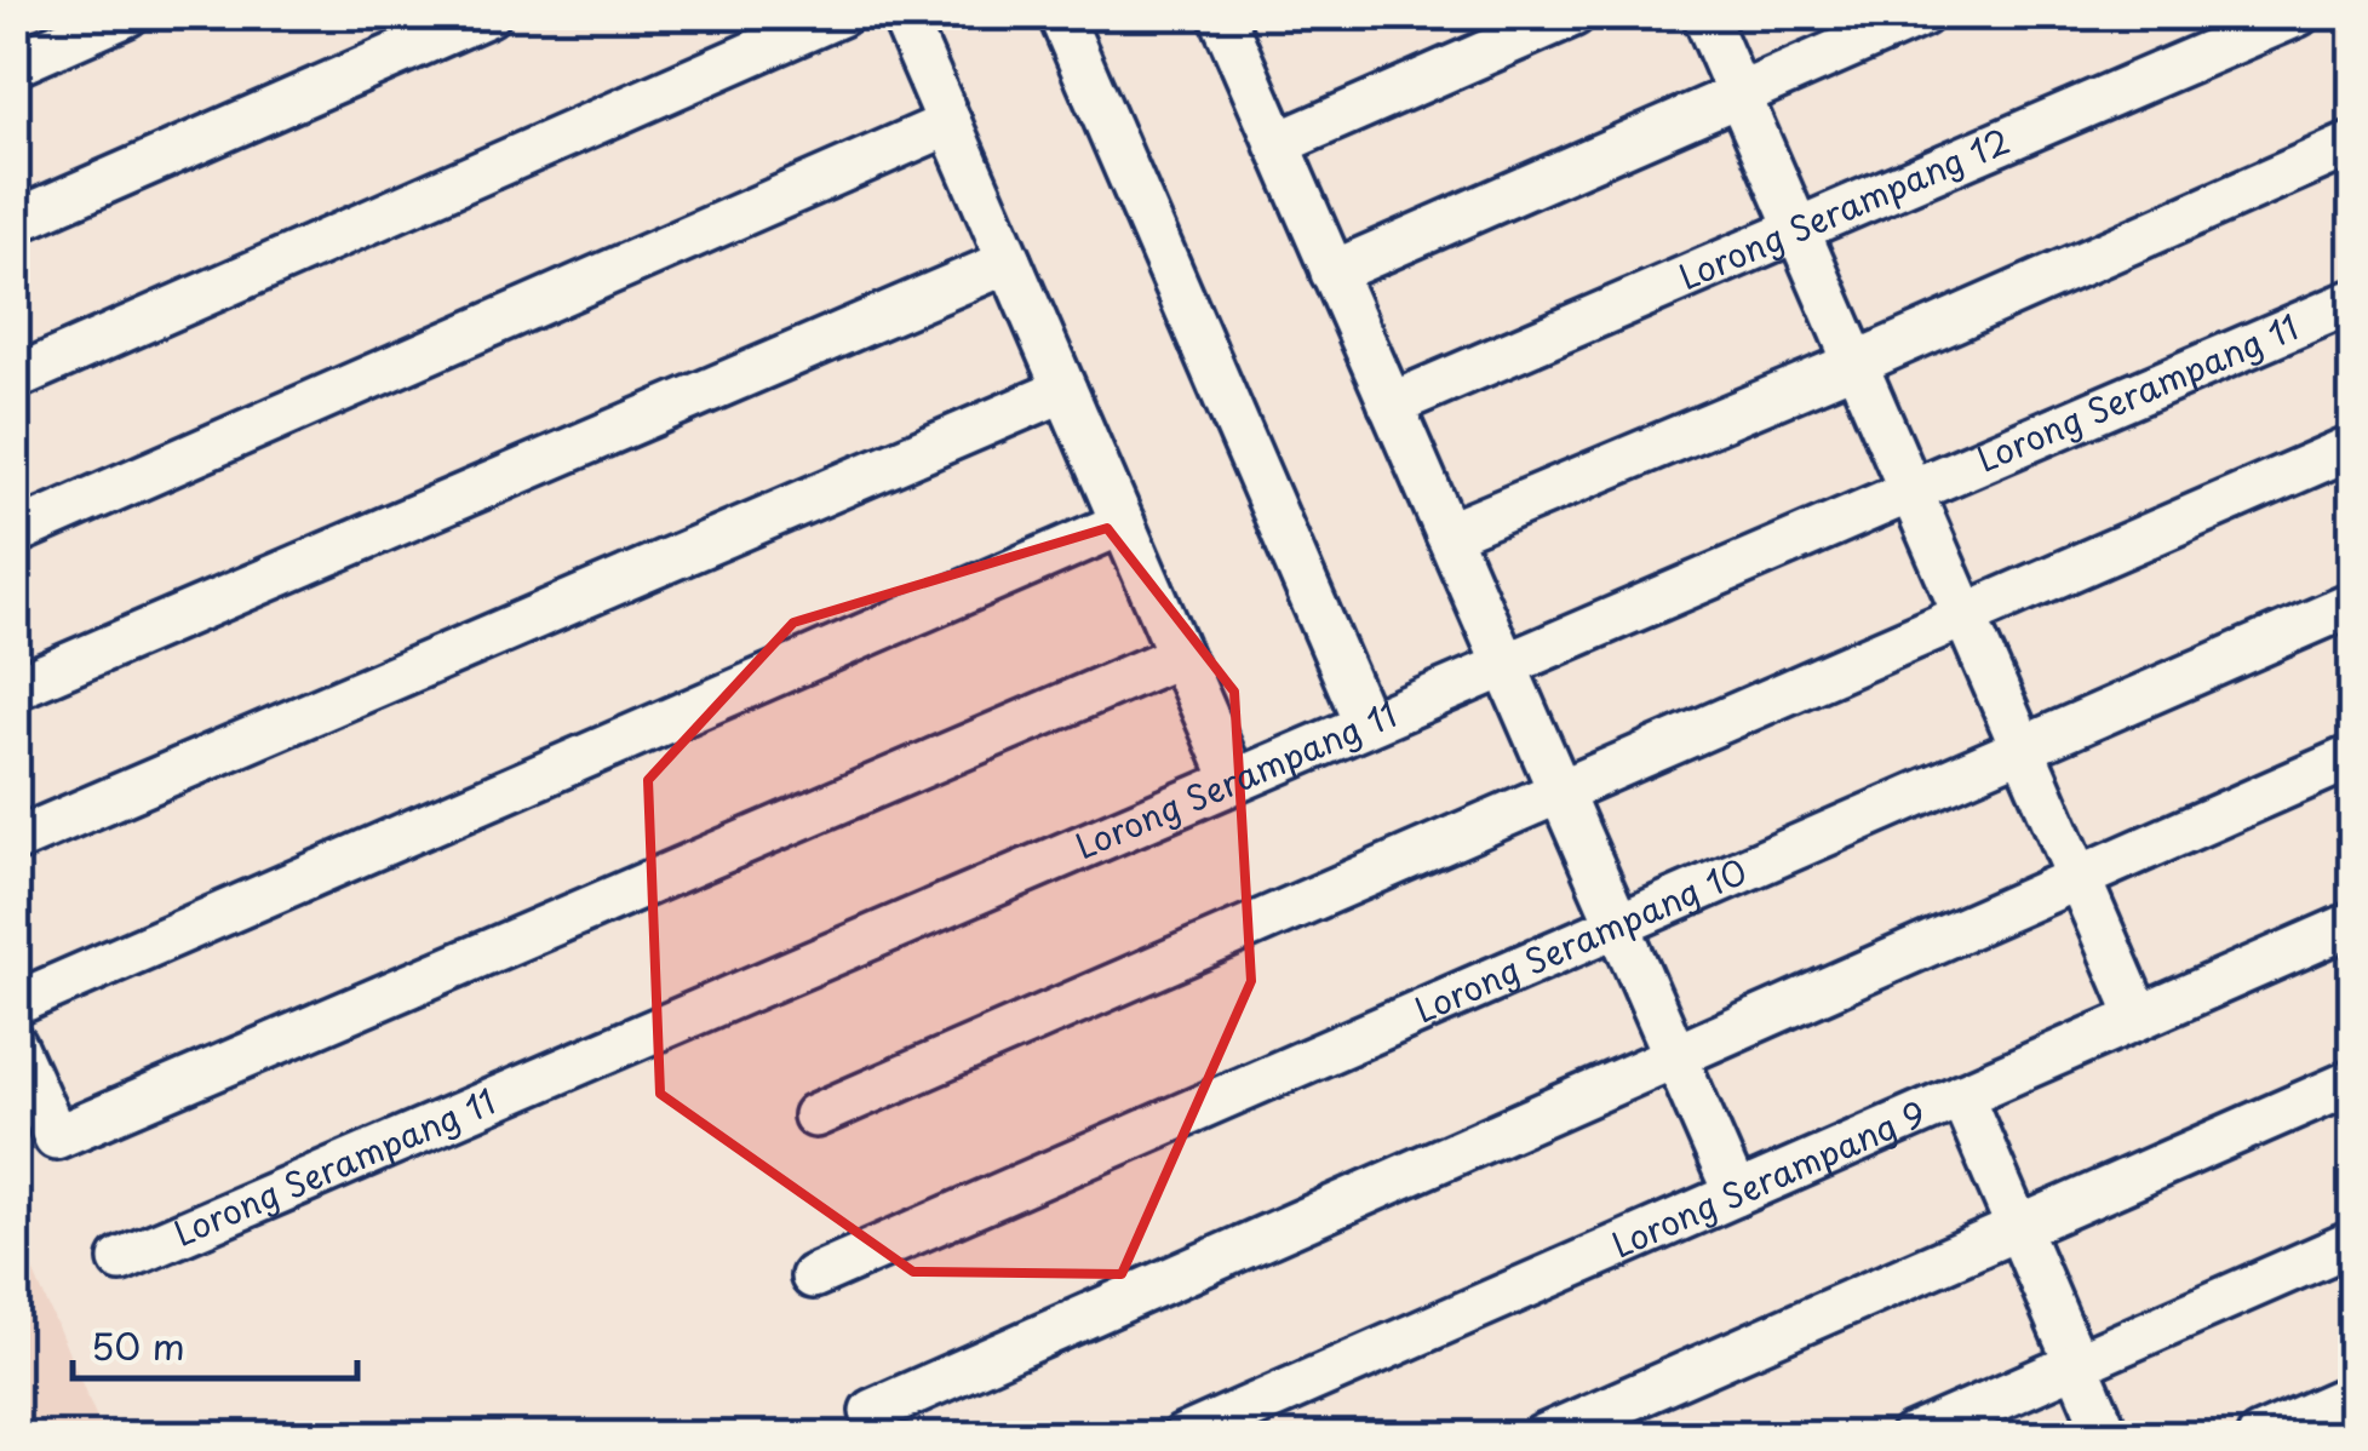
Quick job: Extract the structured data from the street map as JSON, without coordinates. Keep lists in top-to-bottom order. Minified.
{"streets":{"street":["Lorong Serampang 12","Lorong Serampang 11","Lorong Serampang 10","Lorong Serampang 9"]},"scale_bar":"50 m"}
